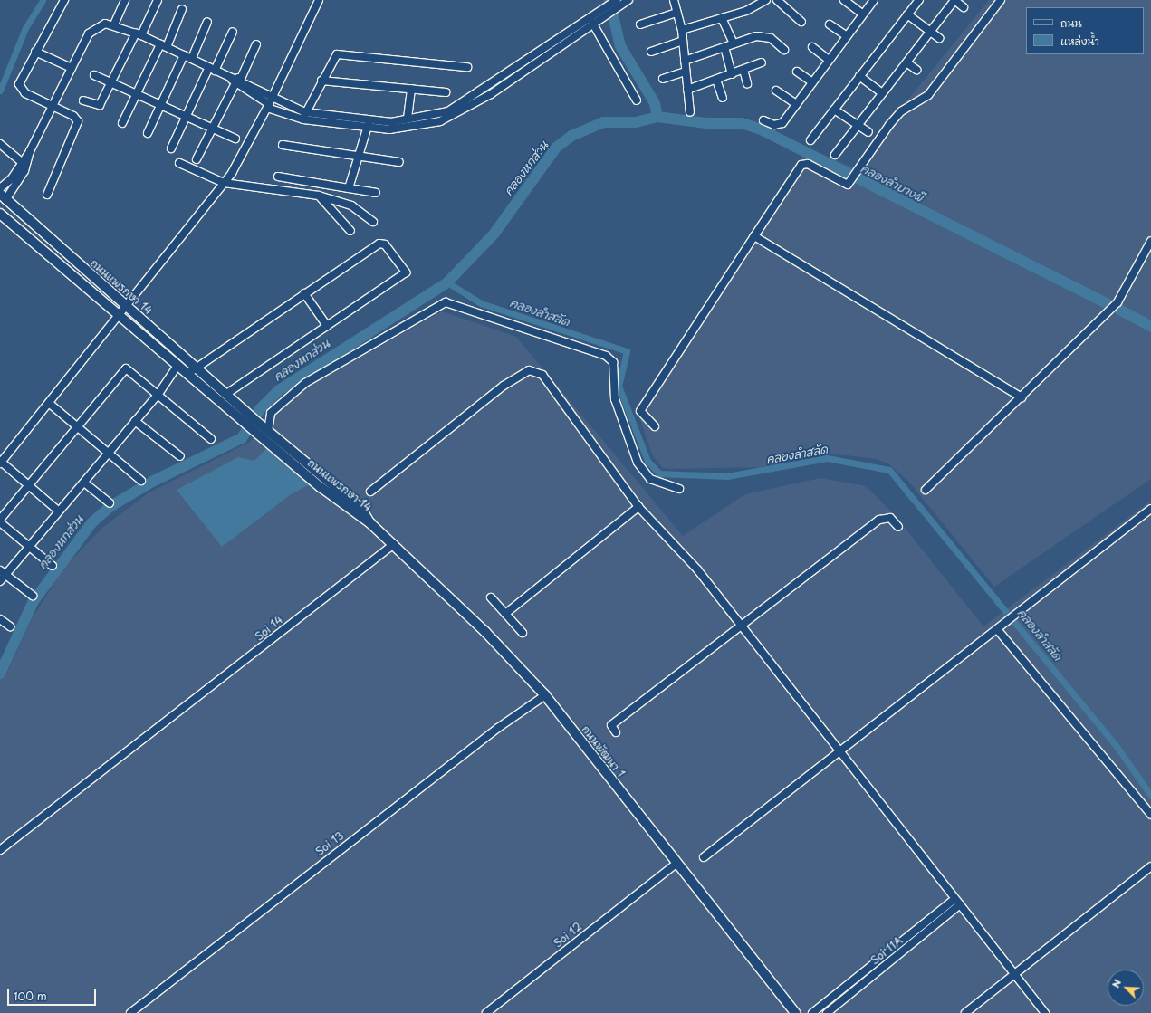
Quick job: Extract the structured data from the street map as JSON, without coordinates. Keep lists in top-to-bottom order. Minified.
{"streets":{"main road":["ถนนแพรกษา 14","ถนนพัฒนา 1"],"street":["Soi 14","Soi 13","Soi 12","Soi 11A"]},"crossings":[["ถนนแพรกษา 14","ถนนพัฒนา 1"],["Soi 14","ถนนพัฒนา 1"],["ถนนพัฒนา 1","Soi 13"],["ถนนพัฒนา 1","Soi 12"]],"water":["คลองหกส่วน","คลองลำบางผี","คลองลำสลัด"],"legend":["ถนน","แหล่งน้ำ"],"scale_bar":"100 m","north":"top left"}
